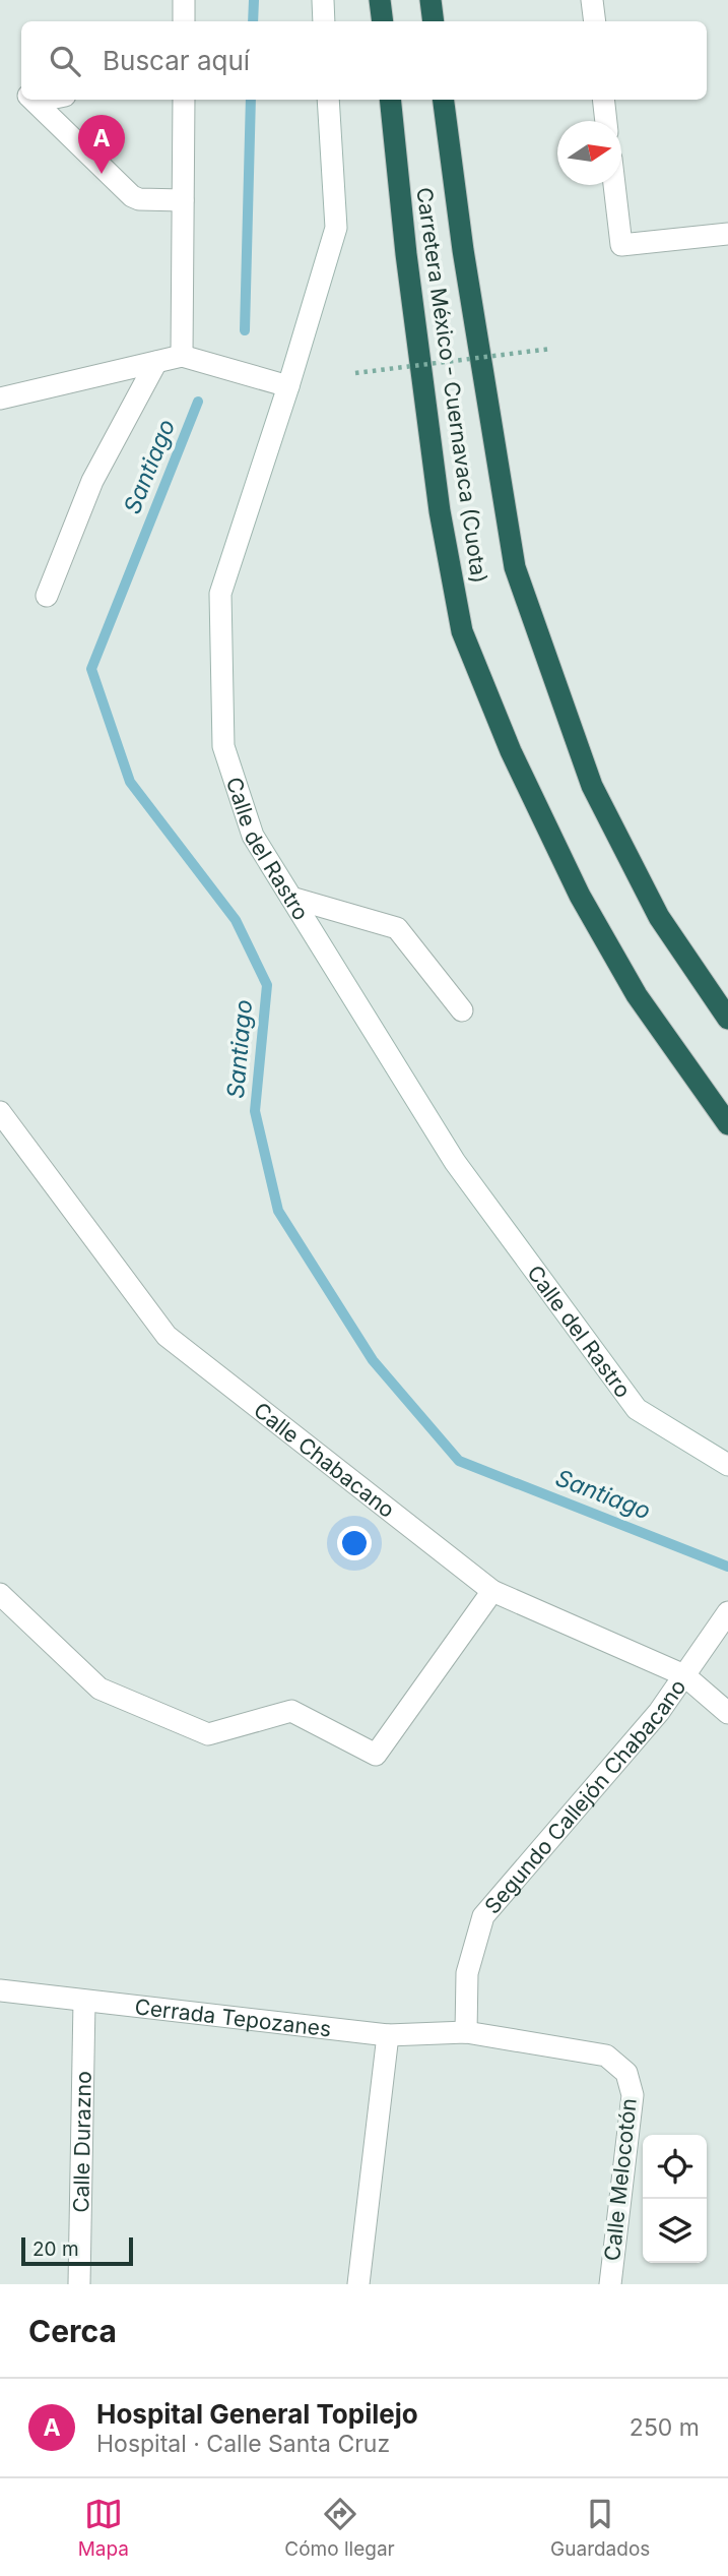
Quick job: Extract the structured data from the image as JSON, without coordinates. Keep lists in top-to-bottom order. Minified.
{"streets":{"highway":["Carretera México - Cuernavaca (Cuota)"],"street":["Calle del Rastro","Calle Chabacano","Segundo Callejón Chabacano","Cerrada Tepozanes","Calle Durazno","Calle Melocotón"]},"crossings":[["Calle Chabacano","Segundo Callejón Chabacano"],["Segundo Callejón Chabacano","Cerrada Tepozanes"],["Segundo Callejón Chabacano","Calle Melocotón"],["Cerrada Tepozanes","Calle Durazno"],["Cerrada Tepozanes","Calle Melocotón"]],"water":["Santiago"],"scale_bar":"20 m","north":"right","page":{"search":"Buscar aquí","pins":"A","scale":"20 m","heading":"Cerca","list":[{"mark":"A","name":"Hospital General Topilejo","note":"Hospital · Calle Santa Cruz","value":"250 m"}],"nav":["Mapa","Cómo llegar","Guardados"]}}
